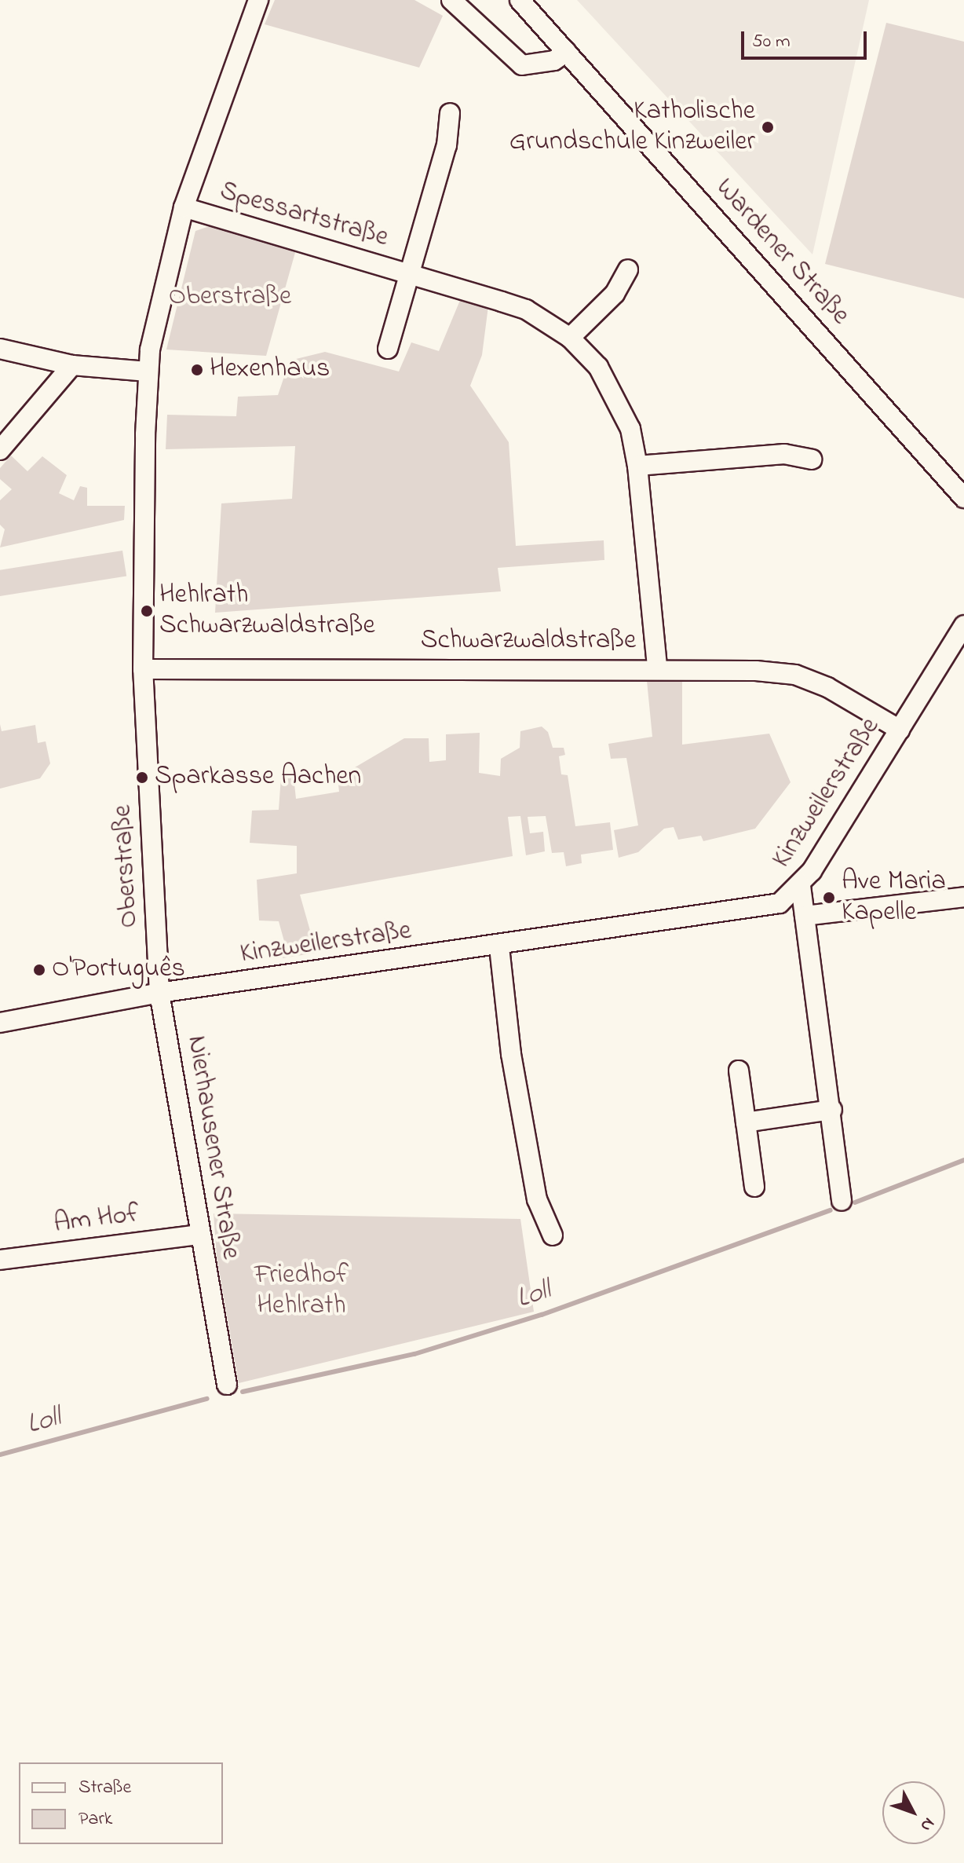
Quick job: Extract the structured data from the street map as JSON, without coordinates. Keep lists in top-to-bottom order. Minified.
{"streets":{"street":["Spessartstraße","Wardener Straße","Schwarzwaldstraße","Kinzweilerstraße","Oberstraße","Nierhausener Straße","Am Hof"]},"crossings":[["Spessartstraße","Schwarzwaldstraße"],["Spessartstraße","Oberstraße"],["Schwarzwaldstraße","Kinzweilerstraße"],["Schwarzwaldstraße","Oberstraße"],["Kinzweilerstraße","Oberstraße"],["Kinzweilerstraße","Nierhausener Straße"],["Oberstraße","Nierhausener Straße"],["Nierhausener Straße","Am Hof"]],"water":["Loll"],"parks":["Oberstraße","Friedhof Hehlrath"],"places":["Katholische Grundschule Kinzweiler","Hexenhaus","Hehlrath Schwarzwaldstraße","Sparkasse Aachen","Ave Maria Kapelle","O'Português"],"legend":["Straße","Park"],"scale_bar":"50 m","north":"bottom right"}
